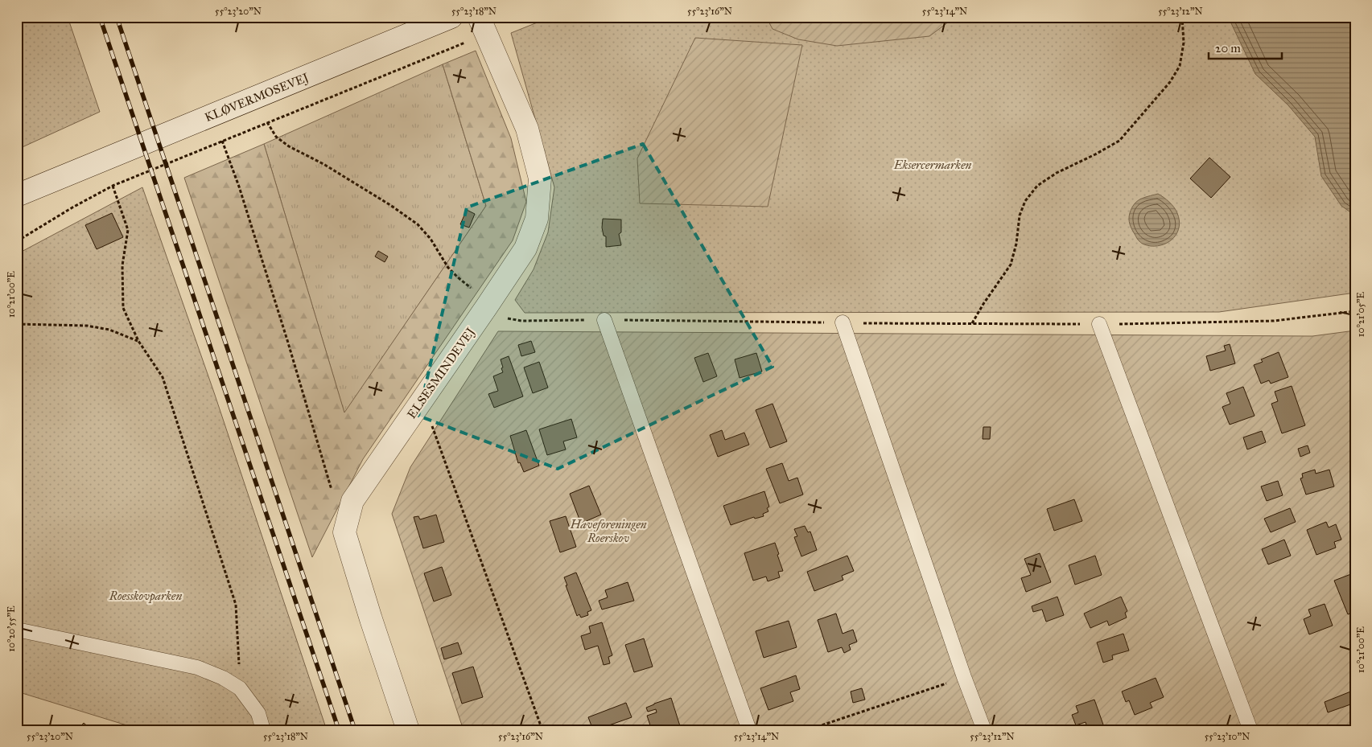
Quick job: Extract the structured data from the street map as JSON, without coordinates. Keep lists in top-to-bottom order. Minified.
{"streets":{"street":["KLØVERMOSEVEJ","ELSESMINDEVEJ"]},"parks":["Eksercermarken","Haveforeningen Roerskov","Roesskovparken"],"scale_bar":"20 m","coordinates":["55°23'20\"N","55°23'18\"N","55°23'16\"N","55°23'14\"N","55°23'12\"N","10°21'00\"E","10°21'05\"E","10°20'55\"E","55°23'10\"N"]}
